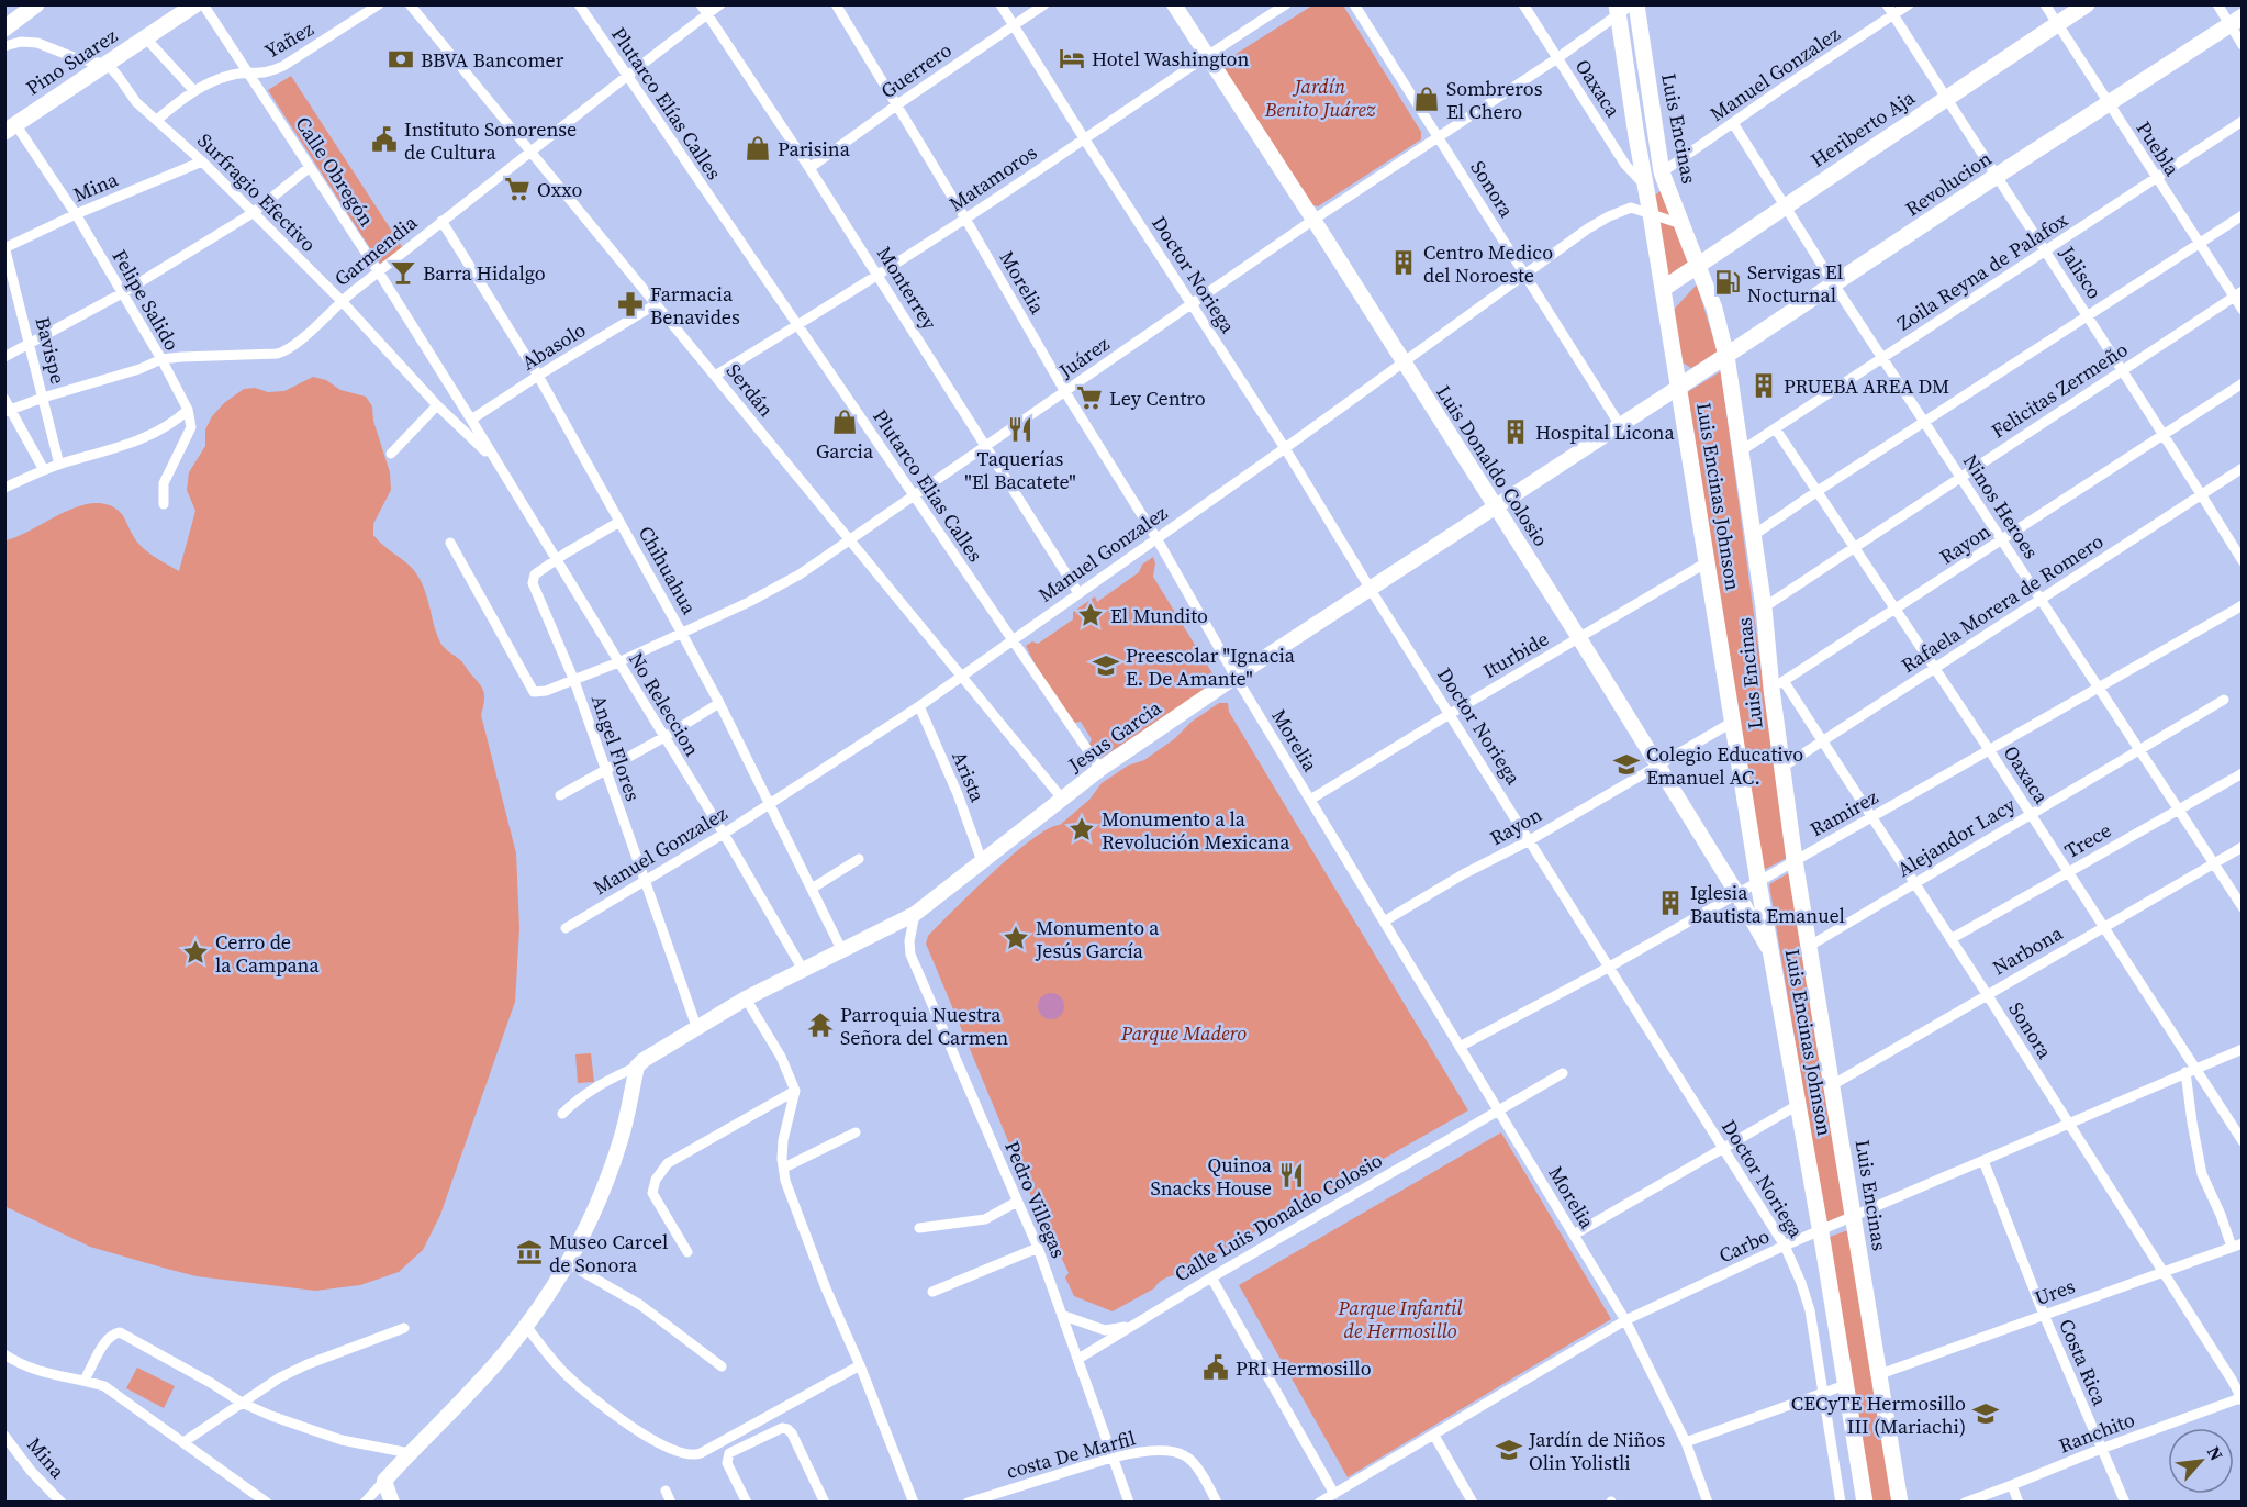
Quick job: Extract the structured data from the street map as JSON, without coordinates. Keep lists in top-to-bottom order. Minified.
{"streets":{"main road":["Pino Suarez","Luis Encinas","Heriberto Aja","Revolucion","Luis Encinas Johnson"],"street":["Yañez","Guerrero","Manuel Gonzalez","Oaxaca","Plutarco Elías Calles","Puebla","Calle Obregón","Matamoros","Mina","Sonora","Surfragio Efectivo","Garmendia","Zoila Reyna de Palafox","Jalisco","Doctor Noriega","Morelia","Monterrey","Felipe Salido","Abasolo","Bavispe","Juárez","Serdán","Felicitas Zermeño","Luis Donaldo Colosio","Plutarco Elias Calles","Ninos Heroes","Rayon","Chihuahua","Rafaela Morera de Romero","Iturbide","No Releccion","Jesus Garcia","Angel Flores","Arista","Ramirez","Alejandor Lacy","Trece","Narbona","Pedro Villegas","Calle Luis Donaldo Colosio","Carbo","Ures","Costa Rica","Ranchito","costa De Marfil"]},"crossings":[["Yañez","Calle Obregón"],["Yañez","Surfragio Efectivo"],["Pino Suarez","Surfragio Efectivo"],["Pino Suarez","Felipe Salido"],["Guerrero","Doctor Noriega"],["Guerrero","Morelia"],["Guerrero","Monterrey"],["Manuel Gonzalez","Luis Encinas"],["Manuel Gonzalez","Sonora"],["Manuel Gonzalez","Jalisco"],["Manuel Gonzalez","Doctor Noriega"],["Manuel Gonzalez","Morelia"],["Manuel Gonzalez","Monterrey"],["Manuel Gonzalez","Serdán"],["Manuel Gonzalez","Luis Donaldo Colosio"],["Manuel Gonzalez","Plutarco Elias Calles"],["Manuel Gonzalez","Luis Encinas Johnson"],["Manuel Gonzalez","Ninos Heroes"],["Manuel Gonzalez","Chihuahua"],["Manuel Gonzalez","No Releccion"],["Manuel Gonzalez","Angel Flores"],["Manuel Gonzalez","Arista"],["Oaxaca","Zoila Reyna de Palafox"],["Oaxaca","Juárez"],["Oaxaca","Felicitas Zermeño"],["Oaxaca","Luis Encinas Johnson"],["Oaxaca","Rayon"],["Oaxaca","Rafaela Morera de Romero"],["Oaxaca","Ramirez"],["Oaxaca","Alejandor Lacy"],["Oaxaca","Trece"],["Oaxaca","Narbona"],["Oaxaca","Carbo"],["Plutarco Elías Calles","Garmendia"],["Plutarco Elías Calles","Plutarco Elias Calles"],["Luis Encinas","Heriberto Aja"],["Luis Encinas","Revolucion"],["Luis Encinas","Sonora"],["Luis Encinas","Zoila Reyna de Palafox"],["Luis Encinas","Juárez"],["Luis Encinas","Felicitas Zermeño"],["Luis Encinas","Luis Encinas Johnson"],["Luis Encinas","Rayon"],["Luis Encinas","Rafaela Morera de Romero"],["Luis Encinas","Ramirez"],["Luis Encinas","Alejandor Lacy"],["Luis Encinas","Narbona"],["Luis Encinas","Carbo"],["Luis Encinas","Ures"],["Heriberto Aja","Puebla"],["Heriberto Aja","Jalisco"],["Heriberto Aja","Luis Encinas Johnson"],["Heriberto Aja","Ninos Heroes"],["Puebla","Revolucion"],["Puebla","Zoila Reyna de Palafox"],["Puebla","Felicitas Zermeño"],["Calle Obregón","Surfragio Efectivo"],["Calle Obregón","Garmendia"],["Calle Obregón","Abasolo"],["Calle Obregón","No Releccion"],["Matamoros","Doctor Noriega"],["Matamoros","Morelia"],["Matamoros","Monterrey"],["Matamoros","Serdán"],["Matamoros","Luis Donaldo Colosio"],["Matamoros","Plutarco Elias Calles"],["Revolucion","Jalisco"],["Revolucion","Luis Encinas Johnson"],["Revolucion","Ninos Heroes"],["Revolucion","Jesus Garcia"],["Mina","Surfragio Efectivo"],["Mina","Felipe Salido"],["Mina","Bavispe"],["Sonora","Juárez"],["Sonora","Rayon"],["Sonora","Rafaela Morera de Romero"],["Sonora","Jesus Garcia"],["Sonora","Ramirez"],["Sonora","Alejandor Lacy"],["Sonora","Trece"],["Sonora","Narbona"],["Sonora","Carbo"],["Sonora","Ures"],["Sonora","Ranchito"],["Surfragio Efectivo","Garmendia"],["Surfragio Efectivo","No Releccion"],["Garmendia","Monterrey"],["Garmendia","Felipe Salido"],["Garmendia","Bavispe"],["Garmendia","Serdán"],["Garmendia","Chihuahua"],["Zoila Reyna de Palafox","Jalisco"],["Zoila Reyna de Palafox","Ninos Heroes"],["Jalisco","Felicitas Zermeño"],["Jalisco","Rayon"],["Jalisco","Rafaela Morera de Romero"],["Doctor Noriega","Juárez"],["Doctor Noriega","Rayon"],["Doctor Noriega","Iturbide"],["Doctor Noriega","Jesus Garcia"],["Doctor Noriega","Ramirez"],["Doctor Noriega","Carbo"],["Morelia","Juárez"],["Morelia","Rayon"],["Morelia","Iturbide"],["Morelia","Jesus Garcia"],["Morelia","Ramirez"],["Morelia","Calle Luis Donaldo Colosio"],["Morelia","Carbo"],["Monterrey","Juárez"],["Abasolo","Serdán"],["Abasolo","Chihuahua"],["Juárez","Serdán"],["Juárez","Luis Donaldo Colosio"],["Juárez","Plutarco Elias Calles"],["Juárez","Luis Encinas Johnson"],["Juárez","Chihuahua"],["Juárez","No Releccion"],["Juárez","Angel Flores"],["Serdán","Jesus Garcia"],["Felicitas Zermeño","Ninos Heroes"],["Luis Donaldo Colosio","Luis Encinas Johnson"],["Luis Donaldo Colosio","Rayon"],["Luis Donaldo Colosio","Iturbide"],["Luis Donaldo Colosio","Jesus Garcia"],["Luis Donaldo Colosio","Ramirez"],["Plutarco Elias Calles","Jesus Garcia"],["Luis Encinas Johnson","Rayon"],["Luis Encinas Johnson","Iturbide"],["Luis Encinas Johnson","Jesus Garcia"],["Luis Encinas Johnson","Ramirez"],["Luis Encinas Johnson","Carbo"],["Ninos Heroes","Rayon"],["Ninos Heroes","Rafaela Morera de Romero"],["Ninos Heroes","Ramirez"],["Ninos Heroes","Alejandor Lacy"],["Ninos Heroes","Trece"],["Ninos Heroes","Narbona"],["Chihuahua","Jesus Garcia"],["Chihuahua","Angel Flores"],["No Releccion","Jesus Garcia"],["No Releccion","Angel Flores"],["Jesus Garcia","Angel Flores"],["Jesus Garcia","Arista"],["Jesus Garcia","Pedro Villegas"],["Pedro Villegas","Calle Luis Donaldo Colosio"],["Pedro Villegas","costa De Marfil"],["Carbo","Costa Rica"],["Ures","Costa Rica"],["Costa Rica","Ranchito"]],"parks":["Jardín Benito Juárez","Parque Madero","Parque Infantil de Hermosillo"],"places":{"hotel":["Hotel Washington"],"bank":["BBVA Bancomer"],"shop":["Sombreros El Chero","Parisina","Garcia"],"public building":["Instituto Sonorense de Cultura","PRI Hermosillo"],"supermarket":["Oxxo","Ley Centro"],"building":["Centro Medico del Noroeste","PRUEBA AREA DM","Hospital Licona","Iglesia Bautista Emanuel"],"bar":["Barra Hidalgo"],"fuel station":["Servigas El Nocturnal"],"pharmacy":["Farmacia Benavides"],"restaurant":["Taquerías \"El Bacatete\"","Quinoa Snacks House"],"place":["El Mundito","Monumento a la Revolución Mexicana","Monumento a Jesús García","Cerro de la Campana"],"school or university":["Preescolar \"Ignacia E. De Amante\"","Colegio Educativo Emanuel AC.","CECyTE Hermosillo III (Mariachi)","Jardín de Niños Olin Yolistli"],"temple":["Parroquia Nuestra Señora del Carmen"],"museum":["Museo Carcel de Sonora"]},"north":"top right"}
